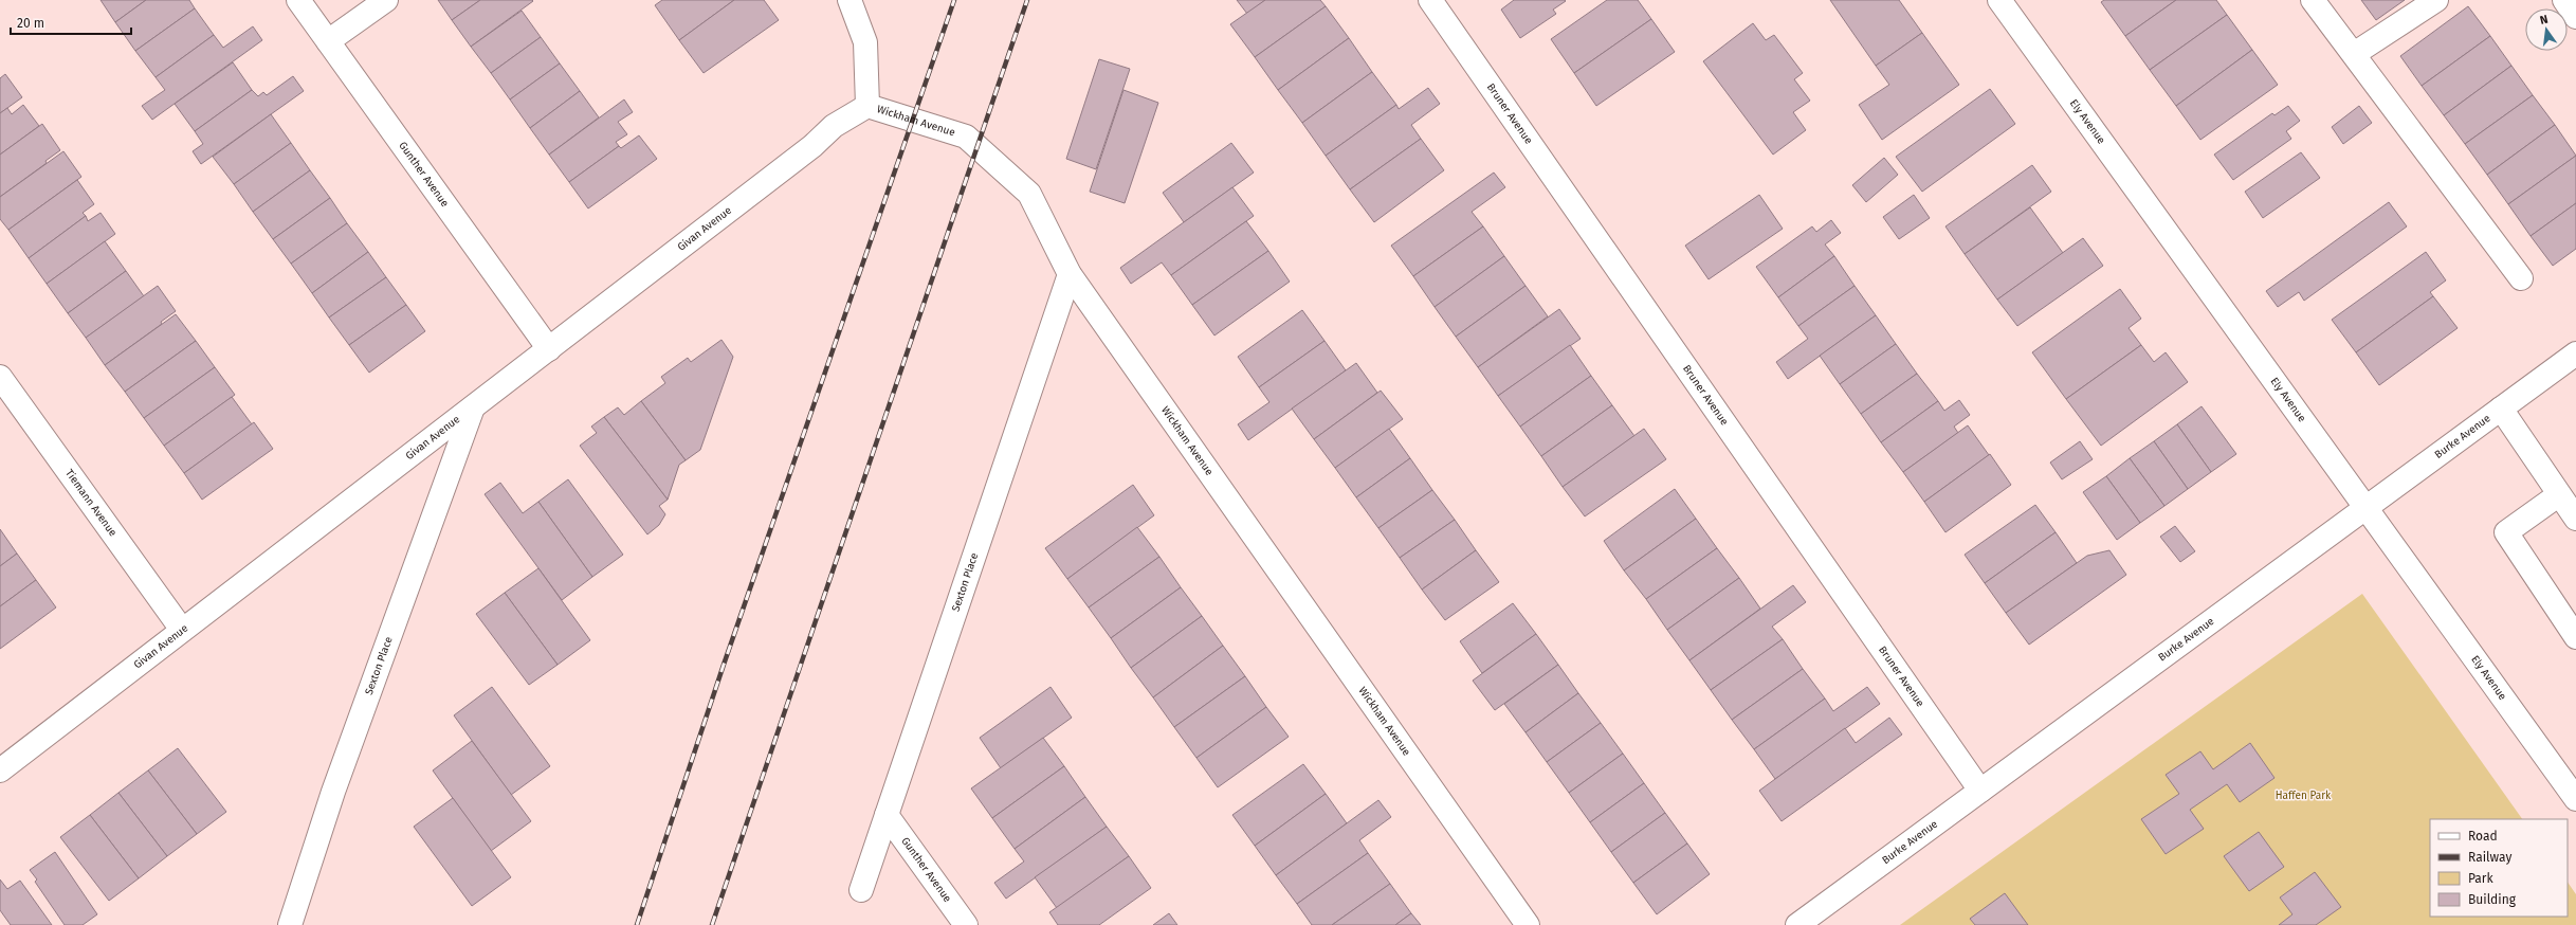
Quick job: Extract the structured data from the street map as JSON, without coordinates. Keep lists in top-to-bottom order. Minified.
{"streets":{"street":["Bruner Avenue","Wickham Avenue","Ely Avenue","Gunther Avenue","Givan Avenue","Burke Avenue","Tiemann Avenue","Sexton Place"]},"crossings":[["Bruner Avenue","Burke Avenue"],["Wickham Avenue","Givan Avenue"],["Wickham Avenue","Sexton Place"],["Ely Avenue","Burke Avenue"],["Gunther Avenue","Givan Avenue"],["Gunther Avenue","Sexton Place"],["Givan Avenue","Tiemann Avenue"],["Givan Avenue","Sexton Place"]],"parks":["Haffen Park"],"legend":["Road","Railway","Park","Building"],"scale_bar":"20 m","north":"top"}
